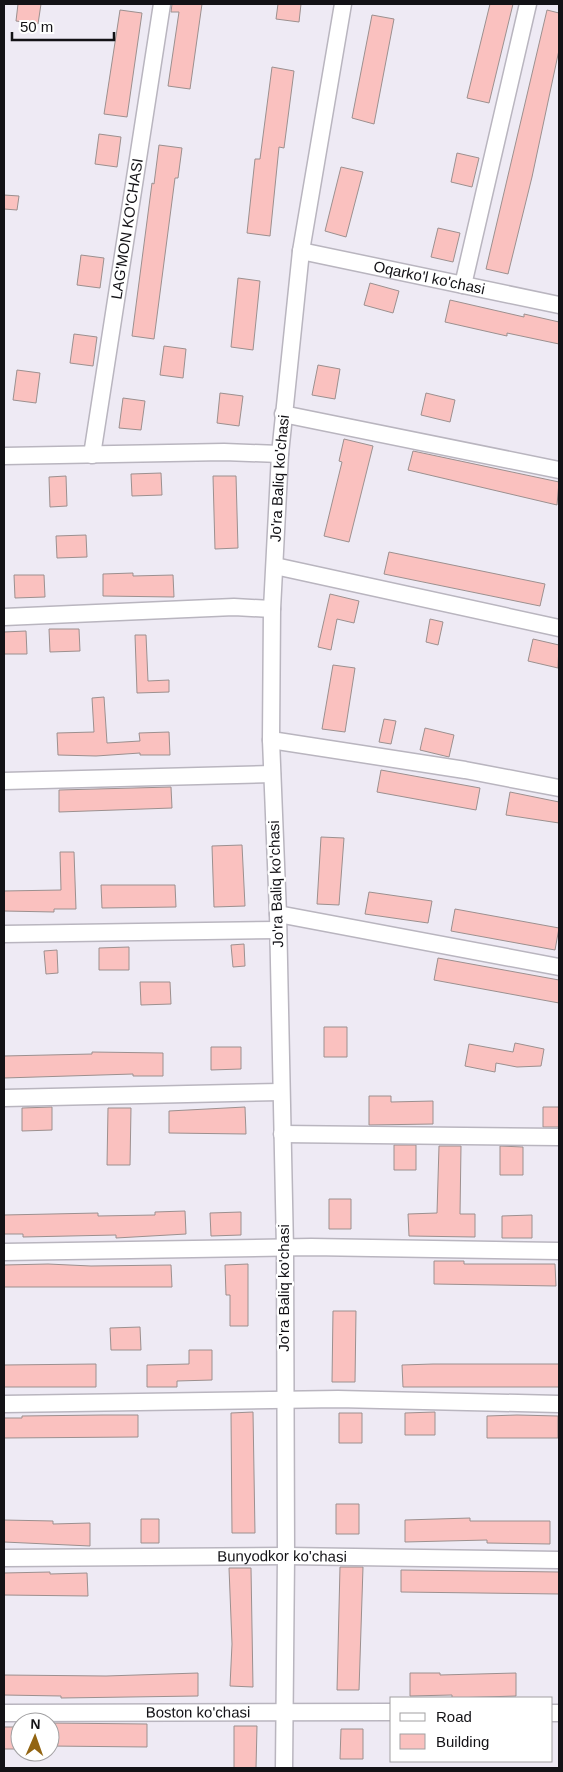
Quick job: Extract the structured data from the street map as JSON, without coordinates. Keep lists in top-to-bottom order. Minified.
{"streets":{"street":["LAG'MON KO'CHASI","Oqarko'l ko'chasi","Jo'ra Baliq ko'chasi","Bunyodkor ko'chasi","Boston ko'chasi"]},"crossings":[["Oqarko'l ko'chasi","Jo'ra Baliq ko'chasi"],["Jo'ra Baliq ko'chasi","Bunyodkor ko'chasi"],["Jo'ra Baliq ko'chasi","Boston ko'chasi"]],"legend":["Road","Building"],"scale_bar":"50 m","north":"top"}
